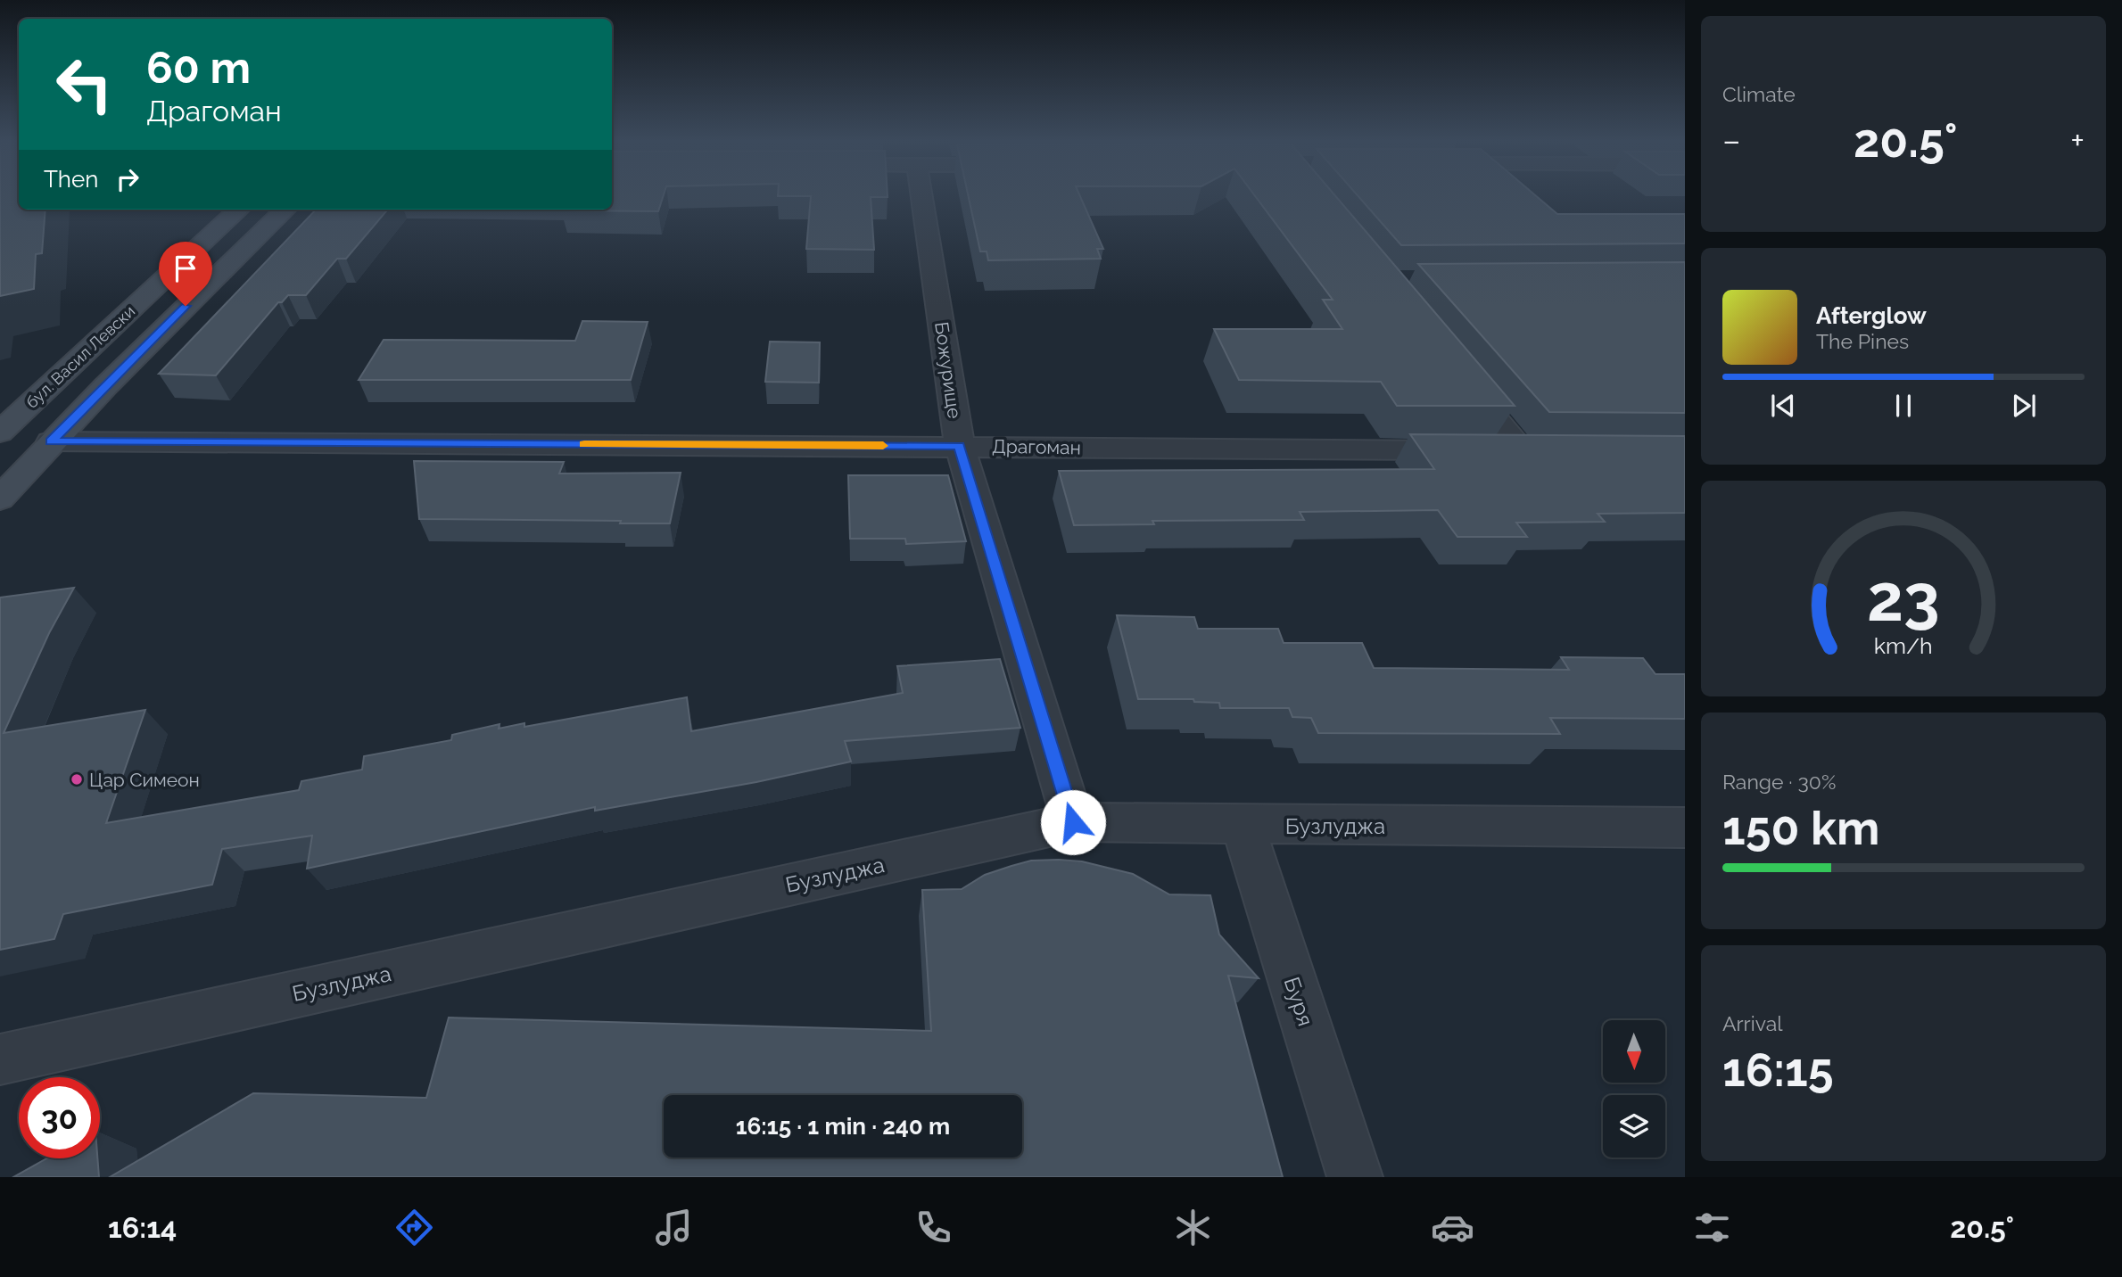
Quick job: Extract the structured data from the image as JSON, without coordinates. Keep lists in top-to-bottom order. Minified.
{"streets":{"main road":["бул. Васил Левски"],"street":["Божурище","Драгоман","Бузлуджа","Буря"]},"crossings":[["бул. Васил Левски","Драгоман"],["Божурище","Драгоман"],["Божурище","Бузлуджа"],["Бузлуджа","Буря"]],"places":["Цар Симеон"],"north":"bottom","page":{"tile":["Climate",["Range · 30%","150 km"],["Arrival","16:15"]],"turn":["60 m","Драгоман"],"heat":["−","20.5°","+"],"then":"Then","song":["Afterglow","The Pines"],"limit":"30","trip":"16:15 · 1 min · 240 m","tabs":["16:14","20.5°"],"gauge":["23","km/h"]}}
